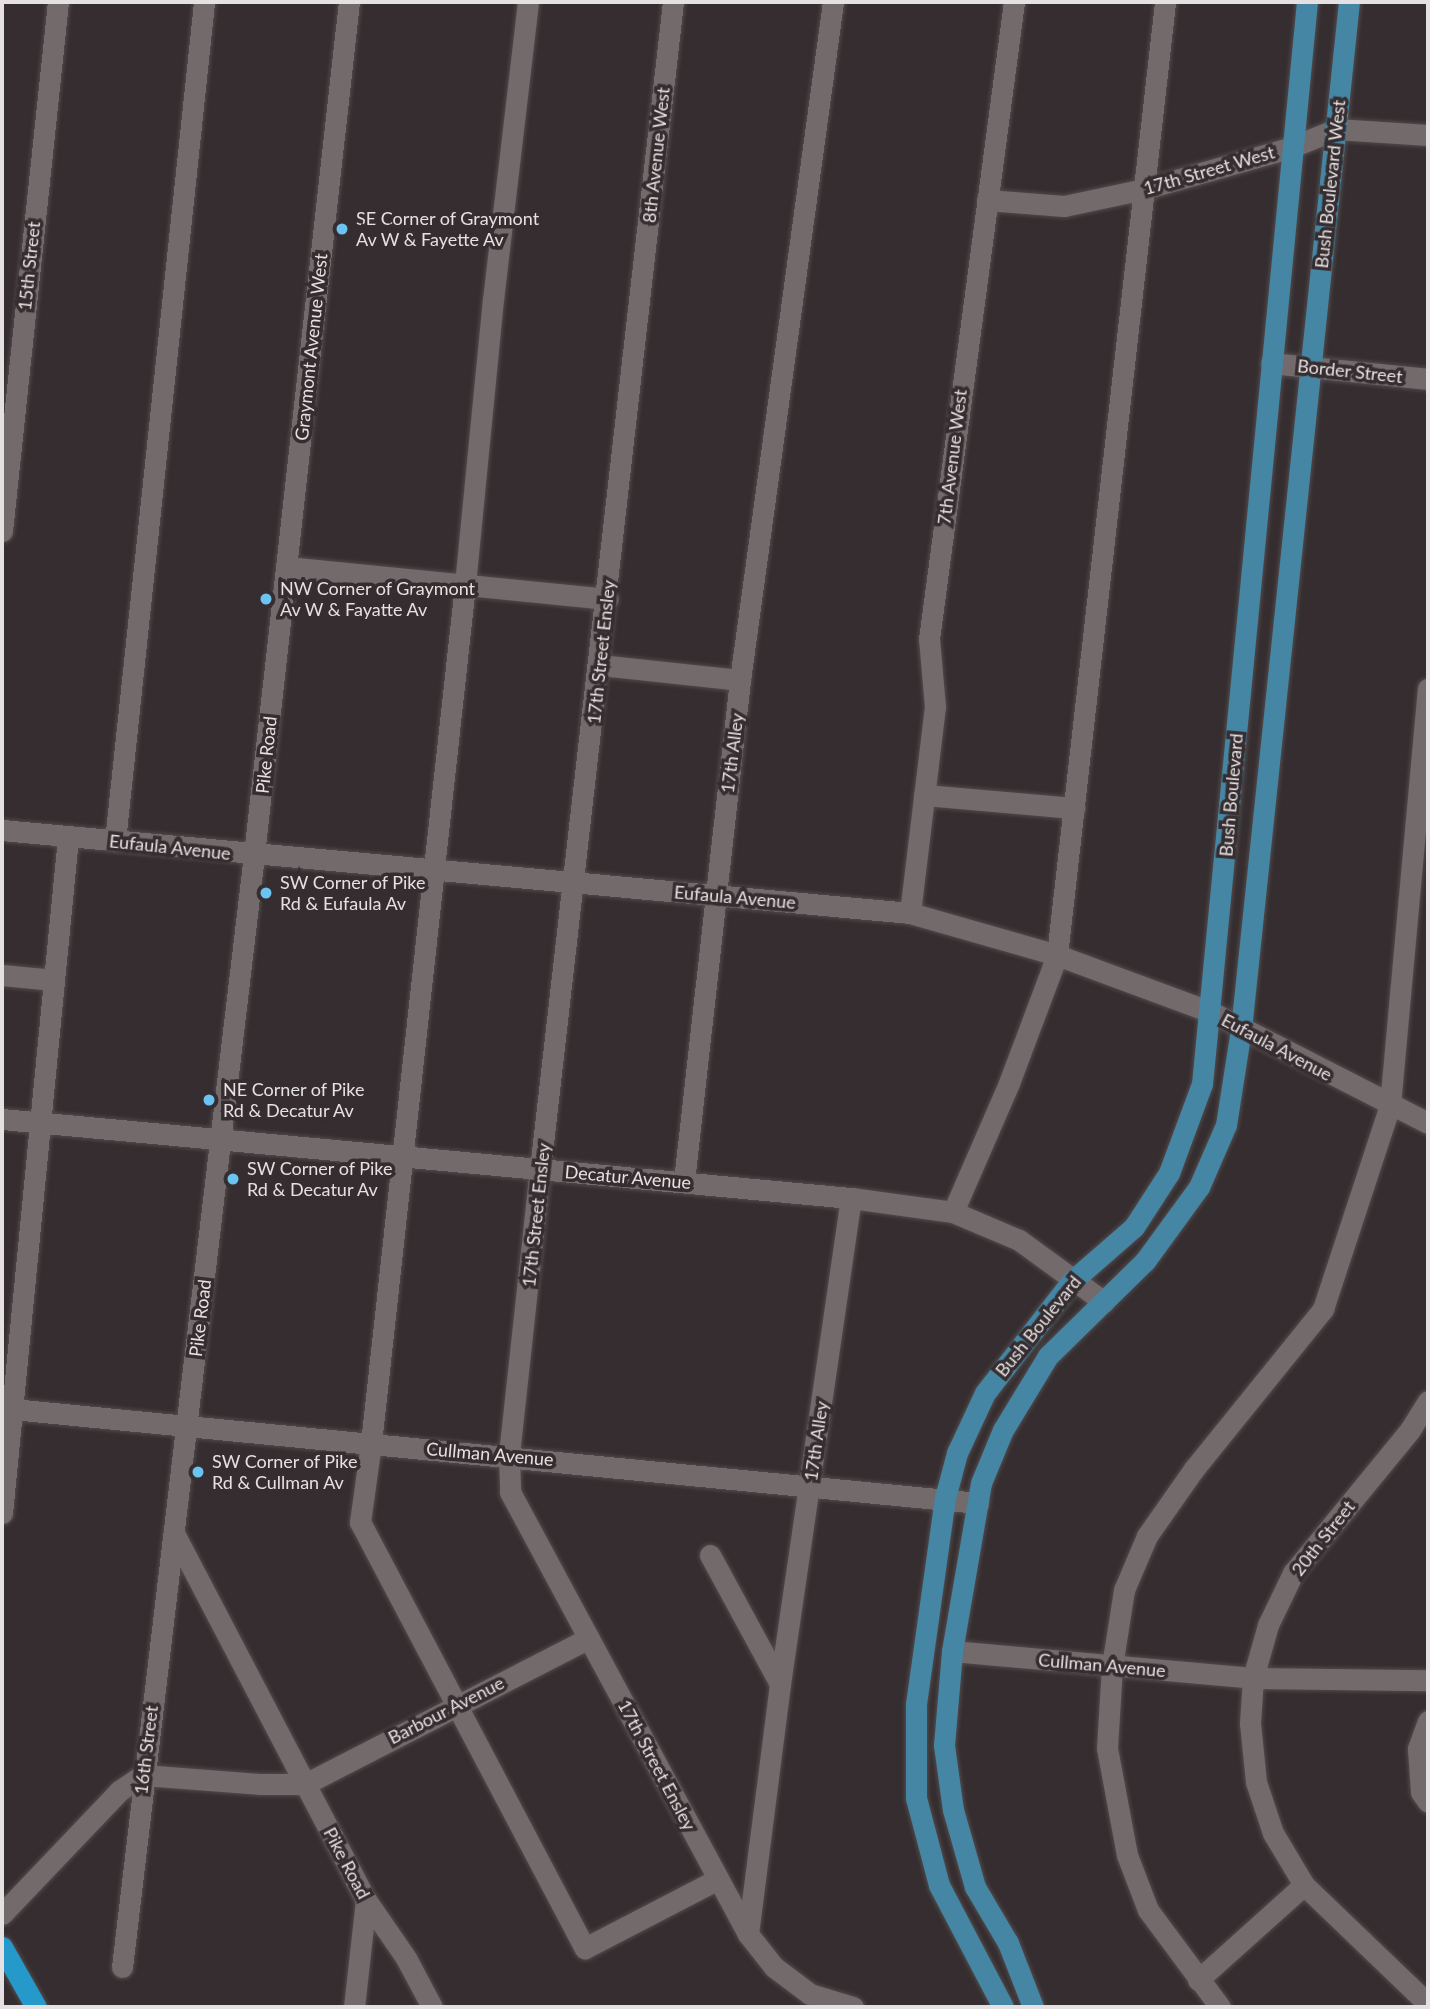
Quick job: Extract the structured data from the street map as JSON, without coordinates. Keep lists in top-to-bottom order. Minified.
{"streets":{"main road":["Bush Boulevard West","Bush Boulevard"],"street":["8th Avenue West","17th Street West","15th Street","Graymont Avenue West","Border Street","7th Avenue West","17th Street Ensley","17th Alley","Pike Road","Eufaula Avenue","Decatur Avenue","Cullman Avenue","20th Street","Barbour Avenue","16th Street"]},"crossings":[["8th Avenue West","17th Street Ensley"],["17th Street West","Bush Boulevard West"],["17th Street West","7th Avenue West"],["Bush Boulevard West","Border Street"],["Bush Boulevard West","Bush Boulevard"],["Graymont Avenue West","Pike Road"],["Border Street","Bush Boulevard"],["7th Avenue West","Eufaula Avenue"],["17th Street Ensley","17th Alley"],["17th Street Ensley","Eufaula Avenue"],["17th Street Ensley","Decatur Avenue"],["17th Street Ensley","Cullman Avenue"],["17th Street Ensley","Barbour Avenue"],["17th Alley","Eufaula Avenue"],["17th Alley","Decatur Avenue"],["17th Alley","Cullman Avenue"],["Pike Road","Eufaula Avenue"],["Pike Road","Decatur Avenue"],["Pike Road","Cullman Avenue"],["Pike Road","Barbour Avenue"],["Pike Road","16th Street"],["Bush Boulevard","Eufaula Avenue"],["Bush Boulevard","Decatur Avenue"],["Bush Boulevard","Cullman Avenue"],["Cullman Avenue","20th Street"]],"places":["SE Corner of Graymont Av W & Fayette Av","NW Corner of Graymont Av W & Fayatte Av","SW Corner of Pike Rd & Eufaula Av","NE Corner of Pike Rd & Decatur Av","SW Corner of Pike Rd & Decatur Av","SW Corner of Pike Rd & Cullman Av"]}
